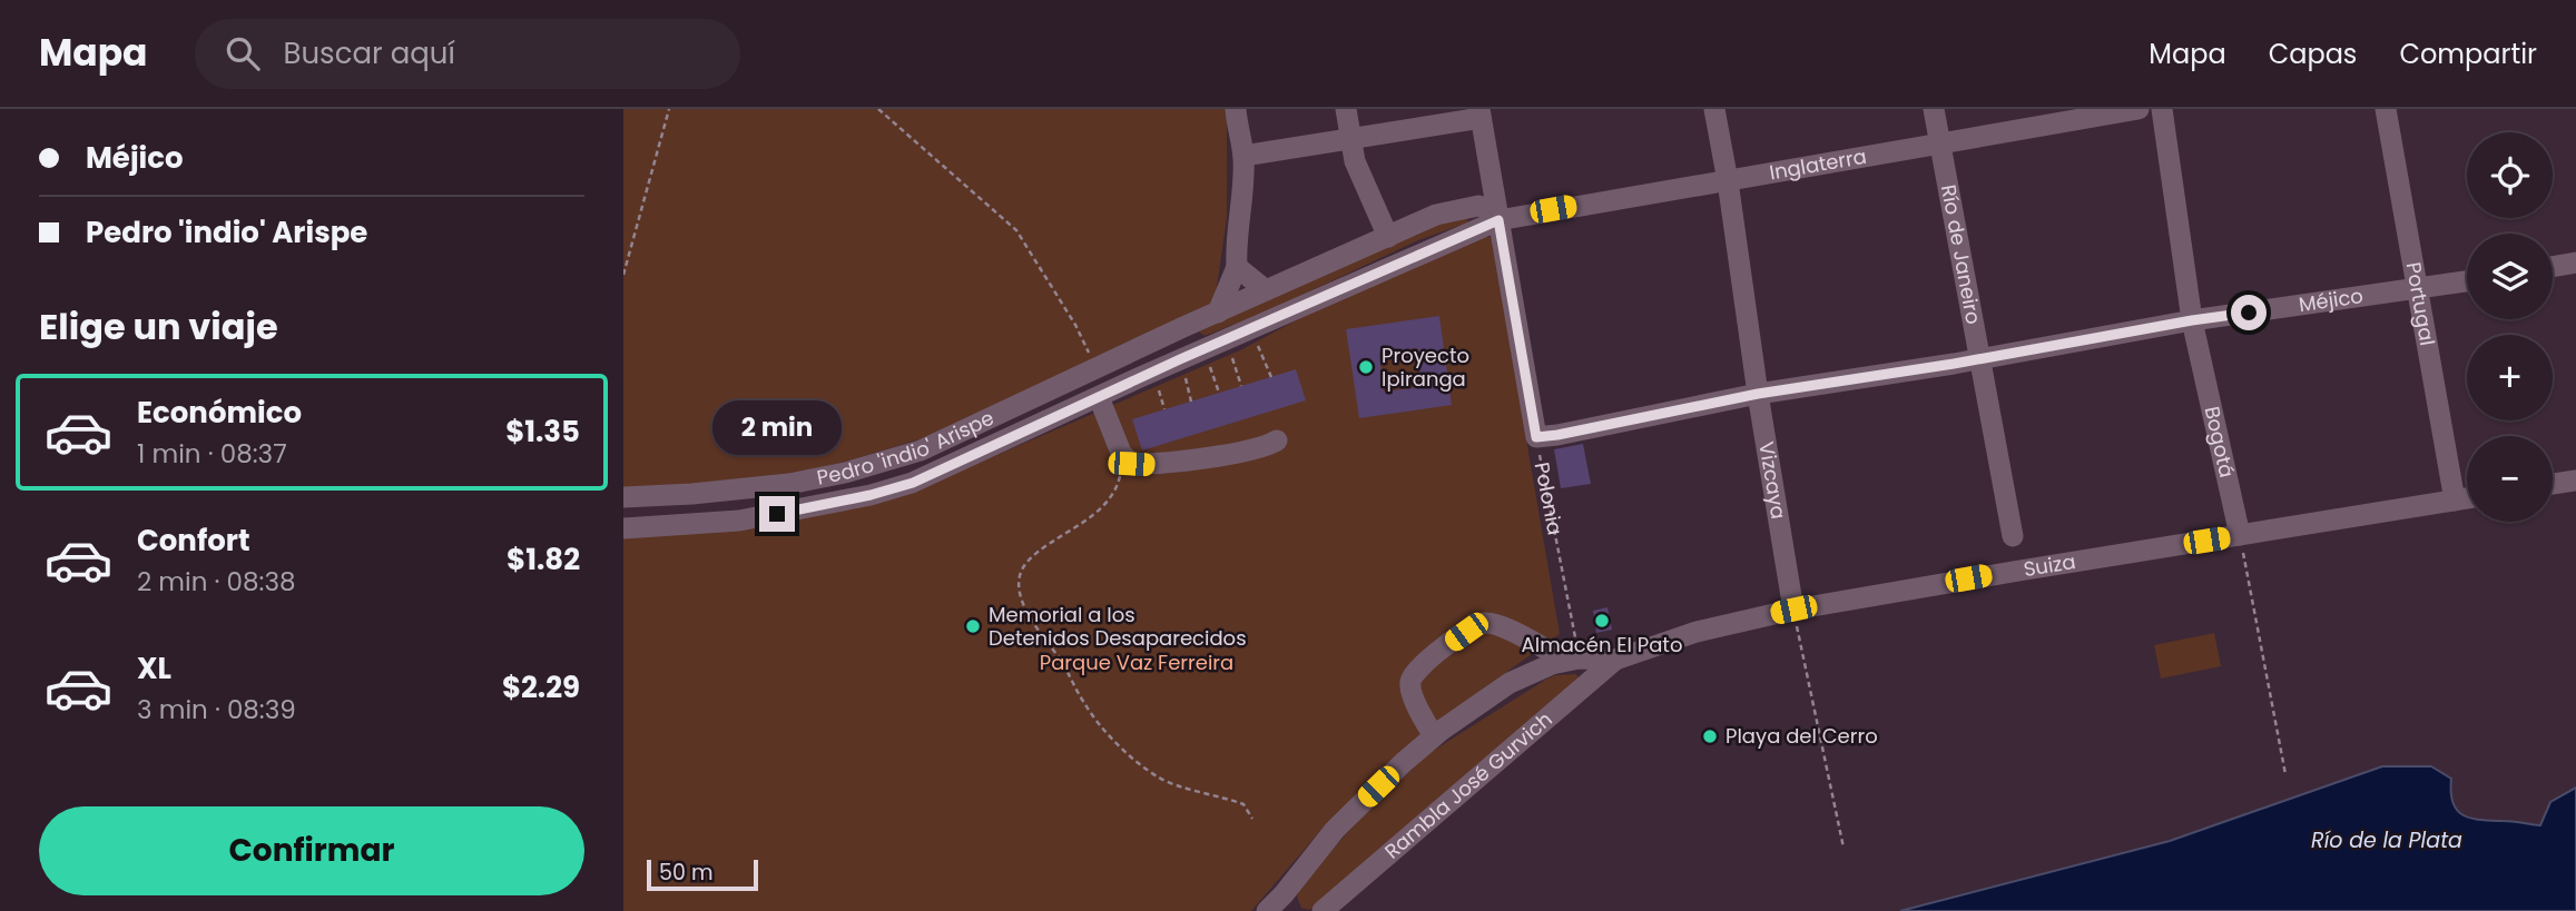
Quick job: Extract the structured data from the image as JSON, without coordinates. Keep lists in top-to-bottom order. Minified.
{"streets":{"street":["Inglaterra","Río de Janeiro","Méjico","Portugal","Bogotá","Pedro 'indio' Arispe","Vizcaya","Polonia","Suiza","Rambla José Gurvich"]},"crossings":[["Inglaterra","Río de Janeiro"],["Inglaterra","Pedro 'indio' Arispe"],["Inglaterra","Vizcaya"],["Inglaterra","Polonia"],["Río de Janeiro","Méjico"],["Méjico","Portugal"],["Méjico","Bogotá"],["Méjico","Vizcaya"],["Méjico","Polonia"],["Portugal","Suiza"],["Bogotá","Suiza"],["Pedro 'indio' Arispe","Polonia"],["Vizcaya","Suiza"],["Polonia","Suiza"],["Suiza","Rambla José Gurvich"]],"water":["Río de la Plata"],"parks":["Parque Vaz Ferreira"],"places":["Proyecto Ipiranga","Almacén El Pato","Memorial a los Detenidos Desaparecidos","Playa del Cerro"],"scale_bar":"50 m","page":{"header":"Mapa","search":"Buscar aquí","nav":["Mapa","Capas","Compartir"],"banner":["Méjico","Pedro 'indio' Arispe"],"map_buttons":["+","−"],"heading":"Elige un viaje","list":[{"name":"Económico","note":"1 min · 08:37","value":"$1.35"},{"name":"Confort","note":"2 min · 08:38","value":"$1.82"},{"name":"XL","note":"3 min · 08:39","value":"$2.29"}],"bubble":"2 min","buttons":"Confirmar","scale":"50 m"}}
